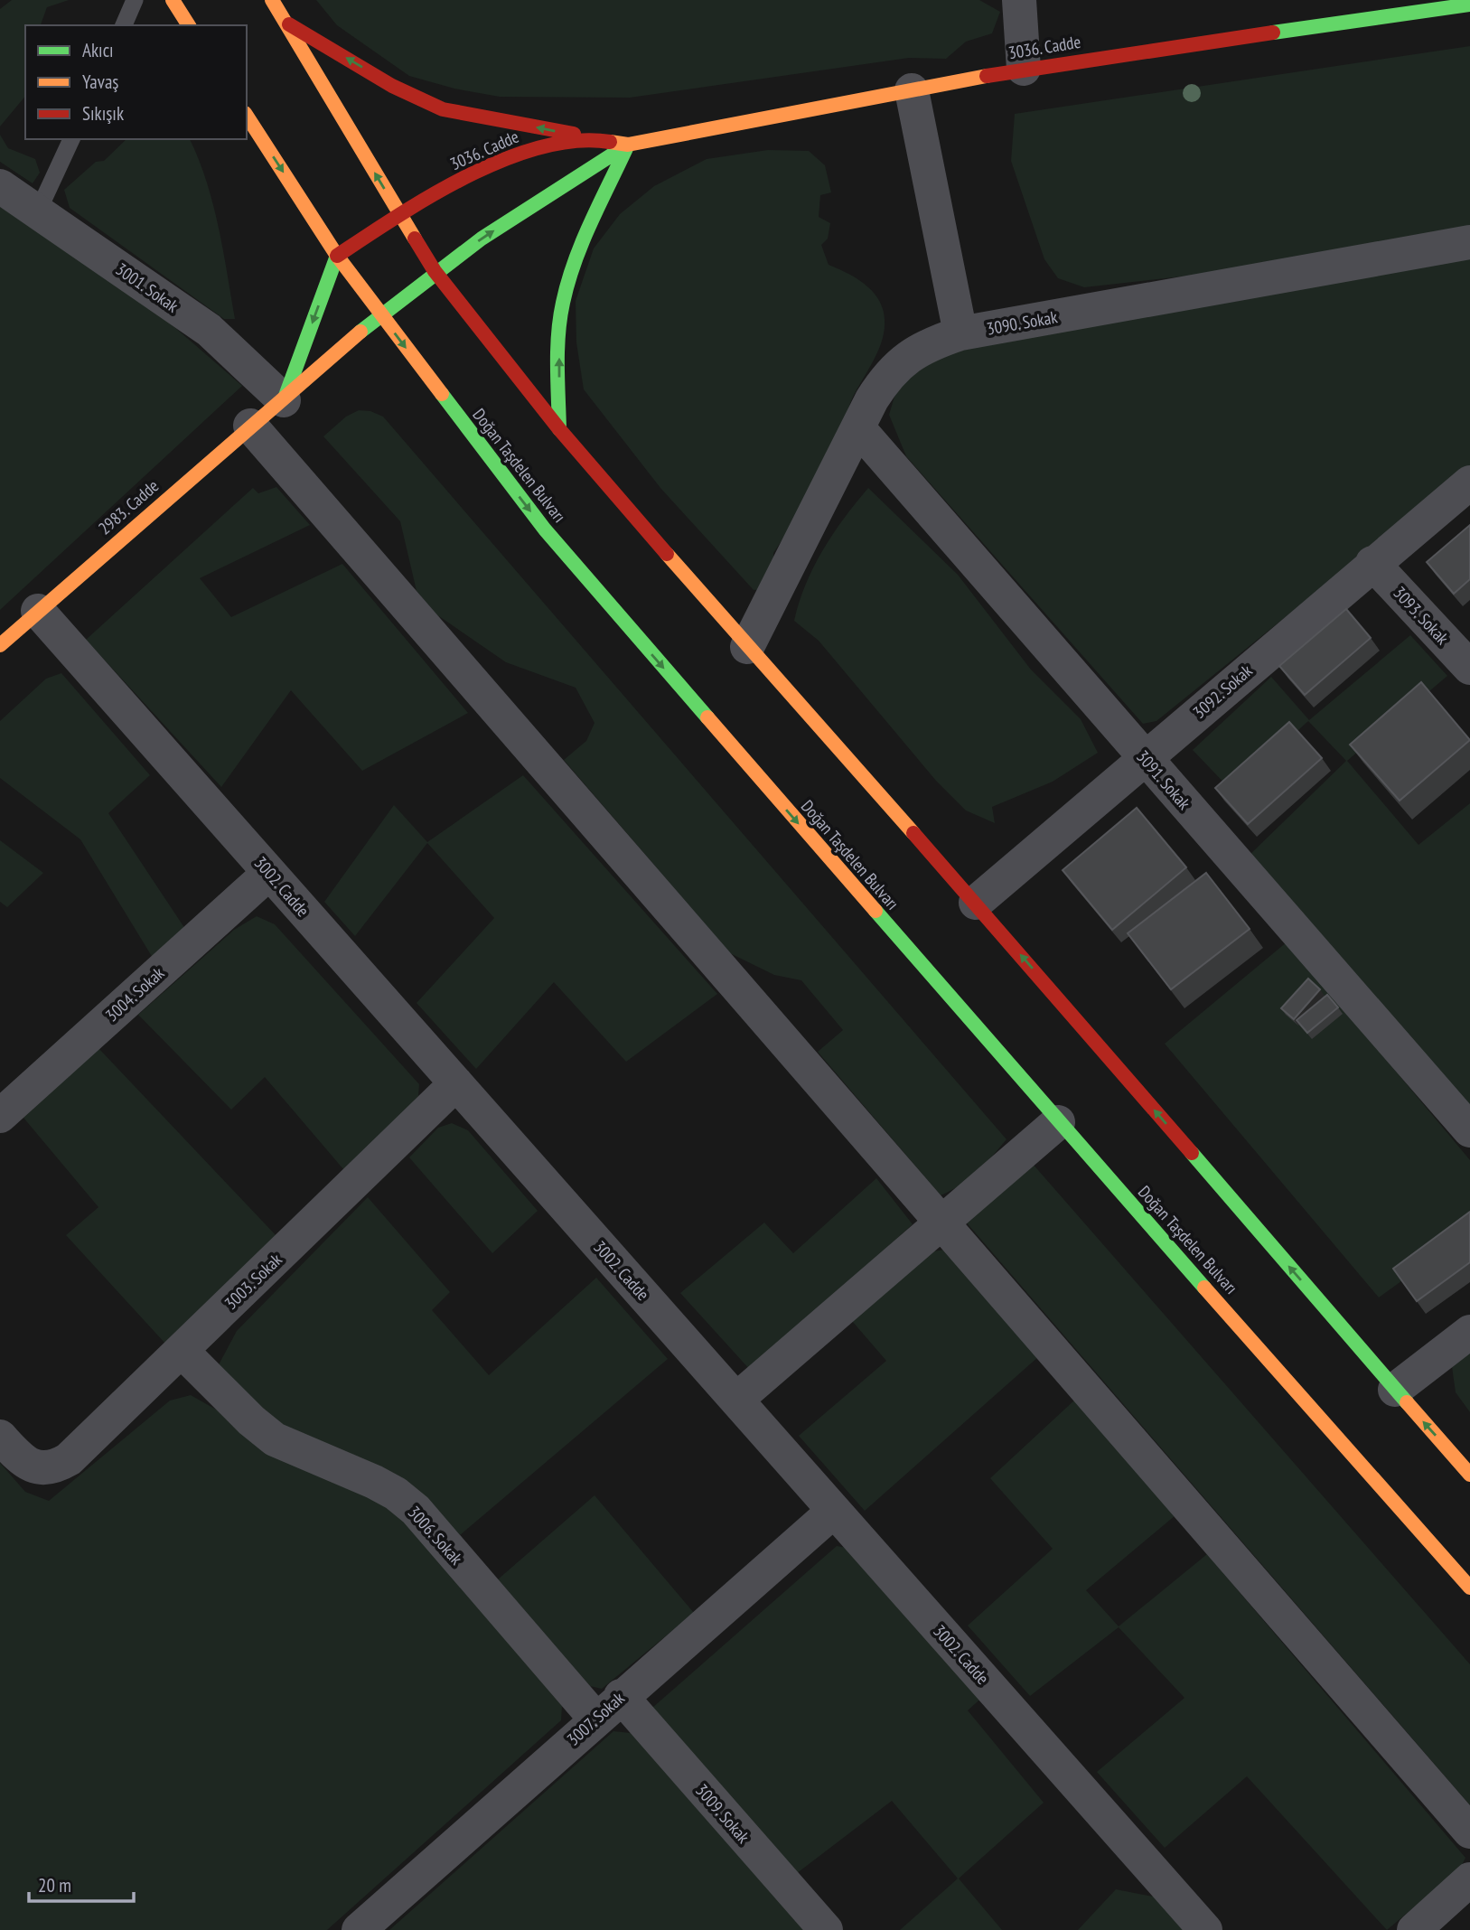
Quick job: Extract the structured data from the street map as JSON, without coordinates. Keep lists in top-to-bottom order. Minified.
{"streets":{"main road":["3036. Cadde","Doğan Taşdelen Bulvarı","2983. Cadde"],"street":["3001. Sokak","3090. Sokak","3093. Sokak","3092. Sokak","3091. Sokak","3002. Cadde","3004. Sokak","3003. Sokak","3006. Sokak","3007. Sokak","3009. Sokak"]},"crossings":[["3036. Cadde","Doğan Taşdelen Bulvarı"],["3036. Cadde","2983. Cadde"],["3001. Sokak","2983. Cadde"],["3090. Sokak","3091. Sokak"],["Doğan Taşdelen Bulvarı","2983. Cadde"],["2983. Cadde","3002. Cadde"],["3093. Sokak","3092. Sokak"],["3092. Sokak","3091. Sokak"],["3002. Cadde","3004. Sokak"],["3002. Cadde","3003. Sokak"],["3002. Cadde","3007. Sokak"],["3003. Sokak","3006. Sokak"],["3006. Sokak","3007. Sokak"],["3007. Sokak","3009. Sokak"]],"legend":["Akıcı","Yavaş","Sıkışık"],"scale_bar":"20 m"}
